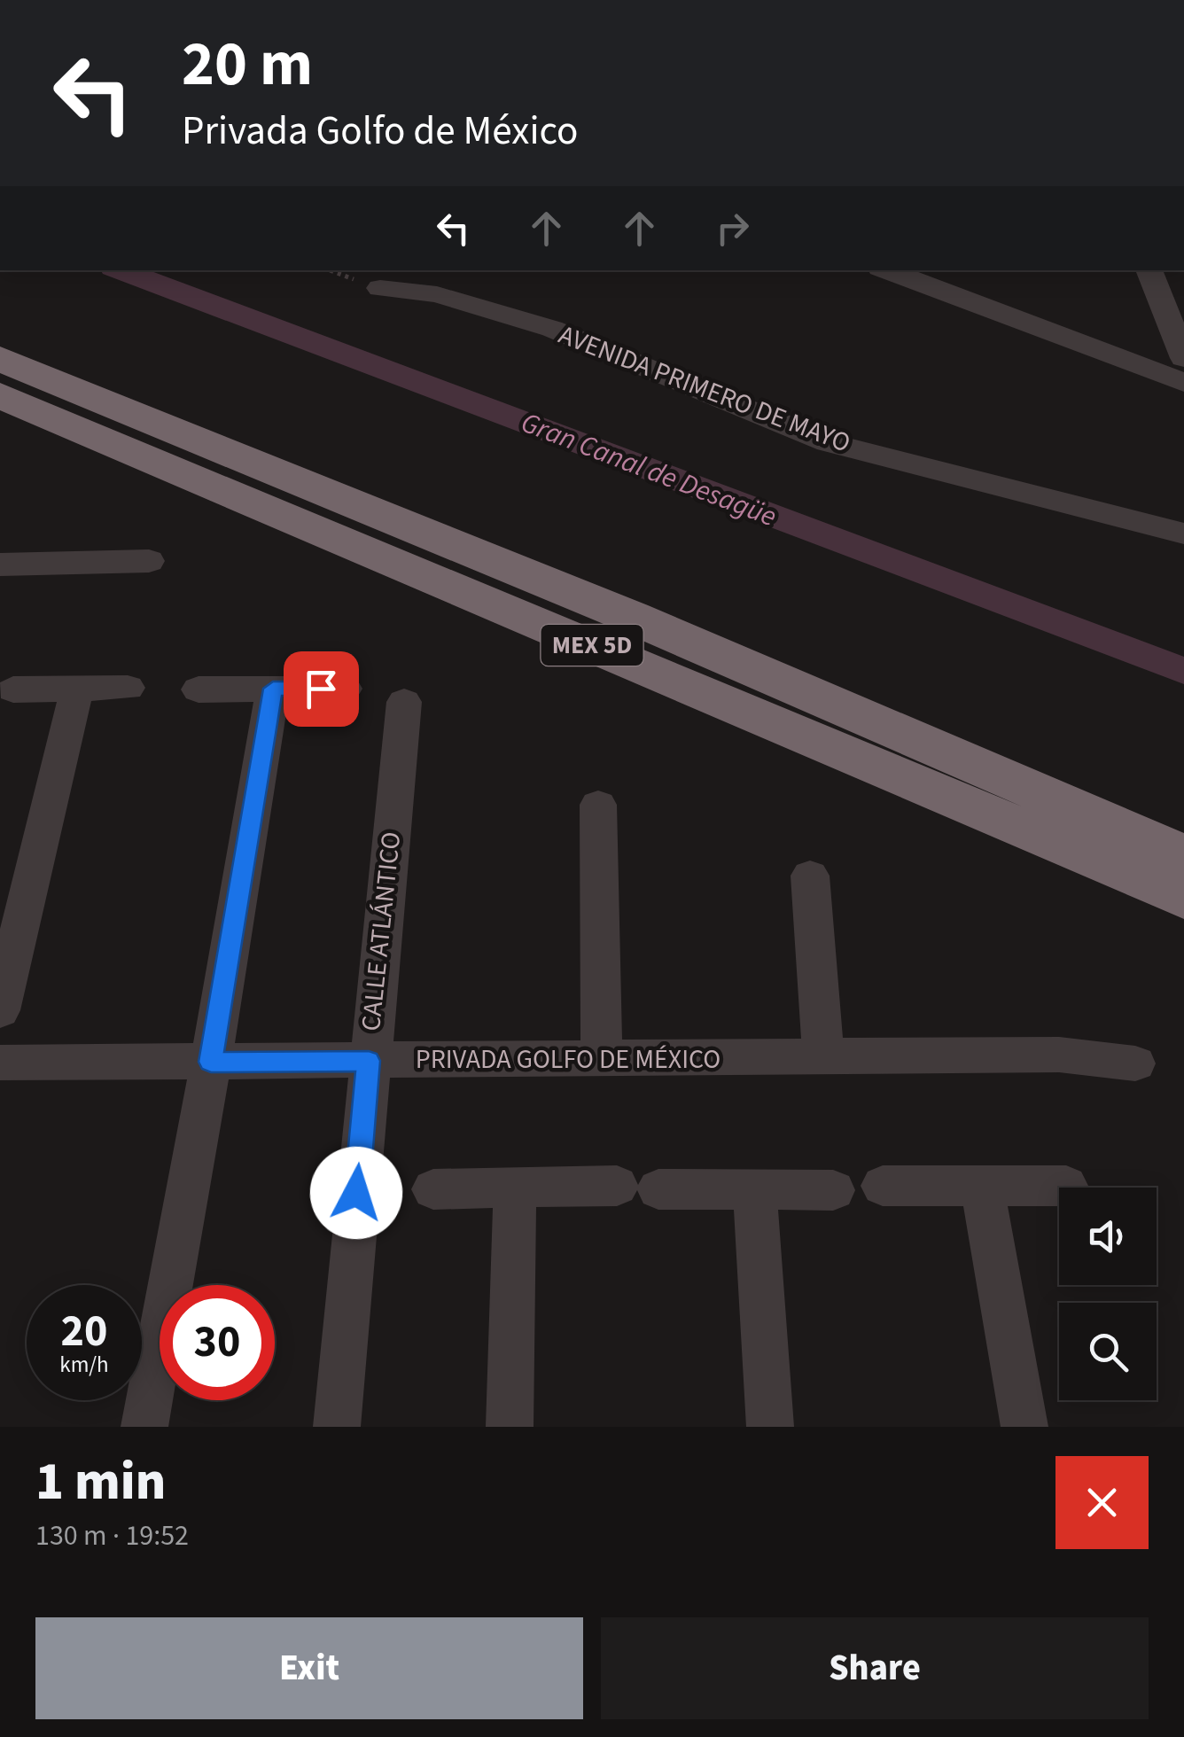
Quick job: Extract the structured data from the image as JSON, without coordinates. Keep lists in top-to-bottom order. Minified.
{"streets":{"highway":["MEX 5D"],"street":["AVENIDA PRIMERO DE MAYO","CALLE ATLÁNTICO","PRIVADA GOLFO DE MÉXICO"]},"crossings":[["CALLE ATLÁNTICO","PRIVADA GOLFO DE MÉXICO"]],"water":["Gran Canal de Desagüe"],"page":{"turn":["20 m","Privada Golfo de México"],"speed":"20 km/h","limit":"30","heading":["1 min","130 m · 19:52"],"buttons":["Exit","Share"]}}
